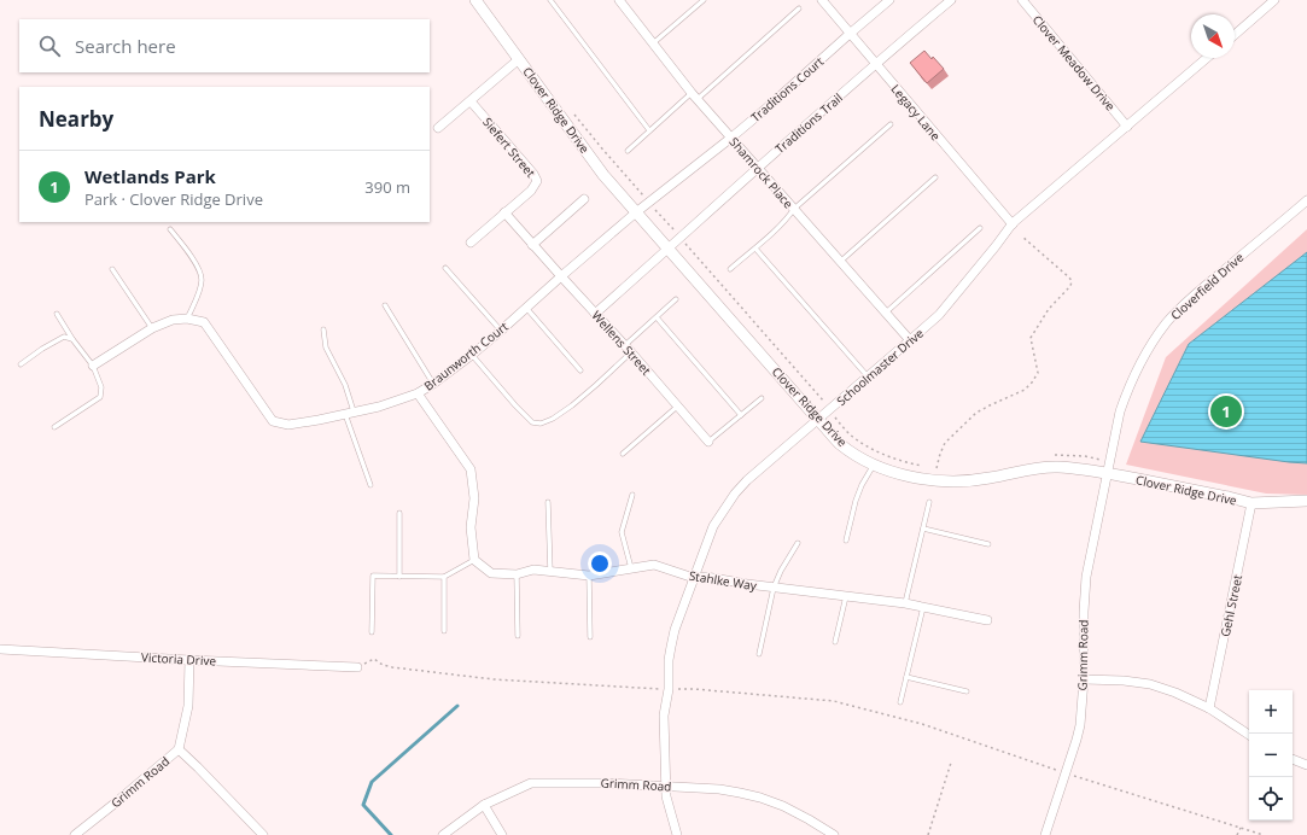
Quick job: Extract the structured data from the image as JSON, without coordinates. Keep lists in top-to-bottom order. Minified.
{"streets":{"street":["Clover Meadow Drive","Traditions Court","Clover Ridge Drive","Legacy Lane","Traditions Trail","Siefert Street","Shamrock Place","Cloverfield Drive","Wellens Street","Braunworth Court","Schoolmaster Drive","Stahlke Way","Gehl Street","Grimm Road","Victoria Drive"]},"crossings":[["Clover Meadow Drive","Schoolmaster Drive"],["Traditions Court","Clover Ridge Drive"],["Traditions Court","Legacy Lane"],["Traditions Court","Shamrock Place"],["Traditions Court","Braunworth Court"],["Clover Ridge Drive","Traditions Trail"],["Clover Ridge Drive","Cloverfield Drive"],["Clover Ridge Drive","Braunworth Court"],["Clover Ridge Drive","Schoolmaster Drive"],["Clover Ridge Drive","Gehl Street"],["Clover Ridge Drive","Grimm Road"],["Legacy Lane","Traditions Trail"],["Legacy Lane","Schoolmaster Drive"],["Traditions Trail","Shamrock Place"],["Shamrock Place","Schoolmaster Drive"],["Cloverfield Drive","Grimm Road"],["Wellens Street","Braunworth Court"],["Schoolmaster Drive","Stahlke Way"],["Schoolmaster Drive","Grimm Road"],["Grimm Road","Victoria Drive"]],"north":"bottom right","page":{"search":"Search here","heading":"Nearby","list":[{"mark":"1","name":"Wetlands Park","note":"Park · Clover Ridge Drive","value":"390 m"}],"pins":"1","map_buttons":["+","−"]}}
